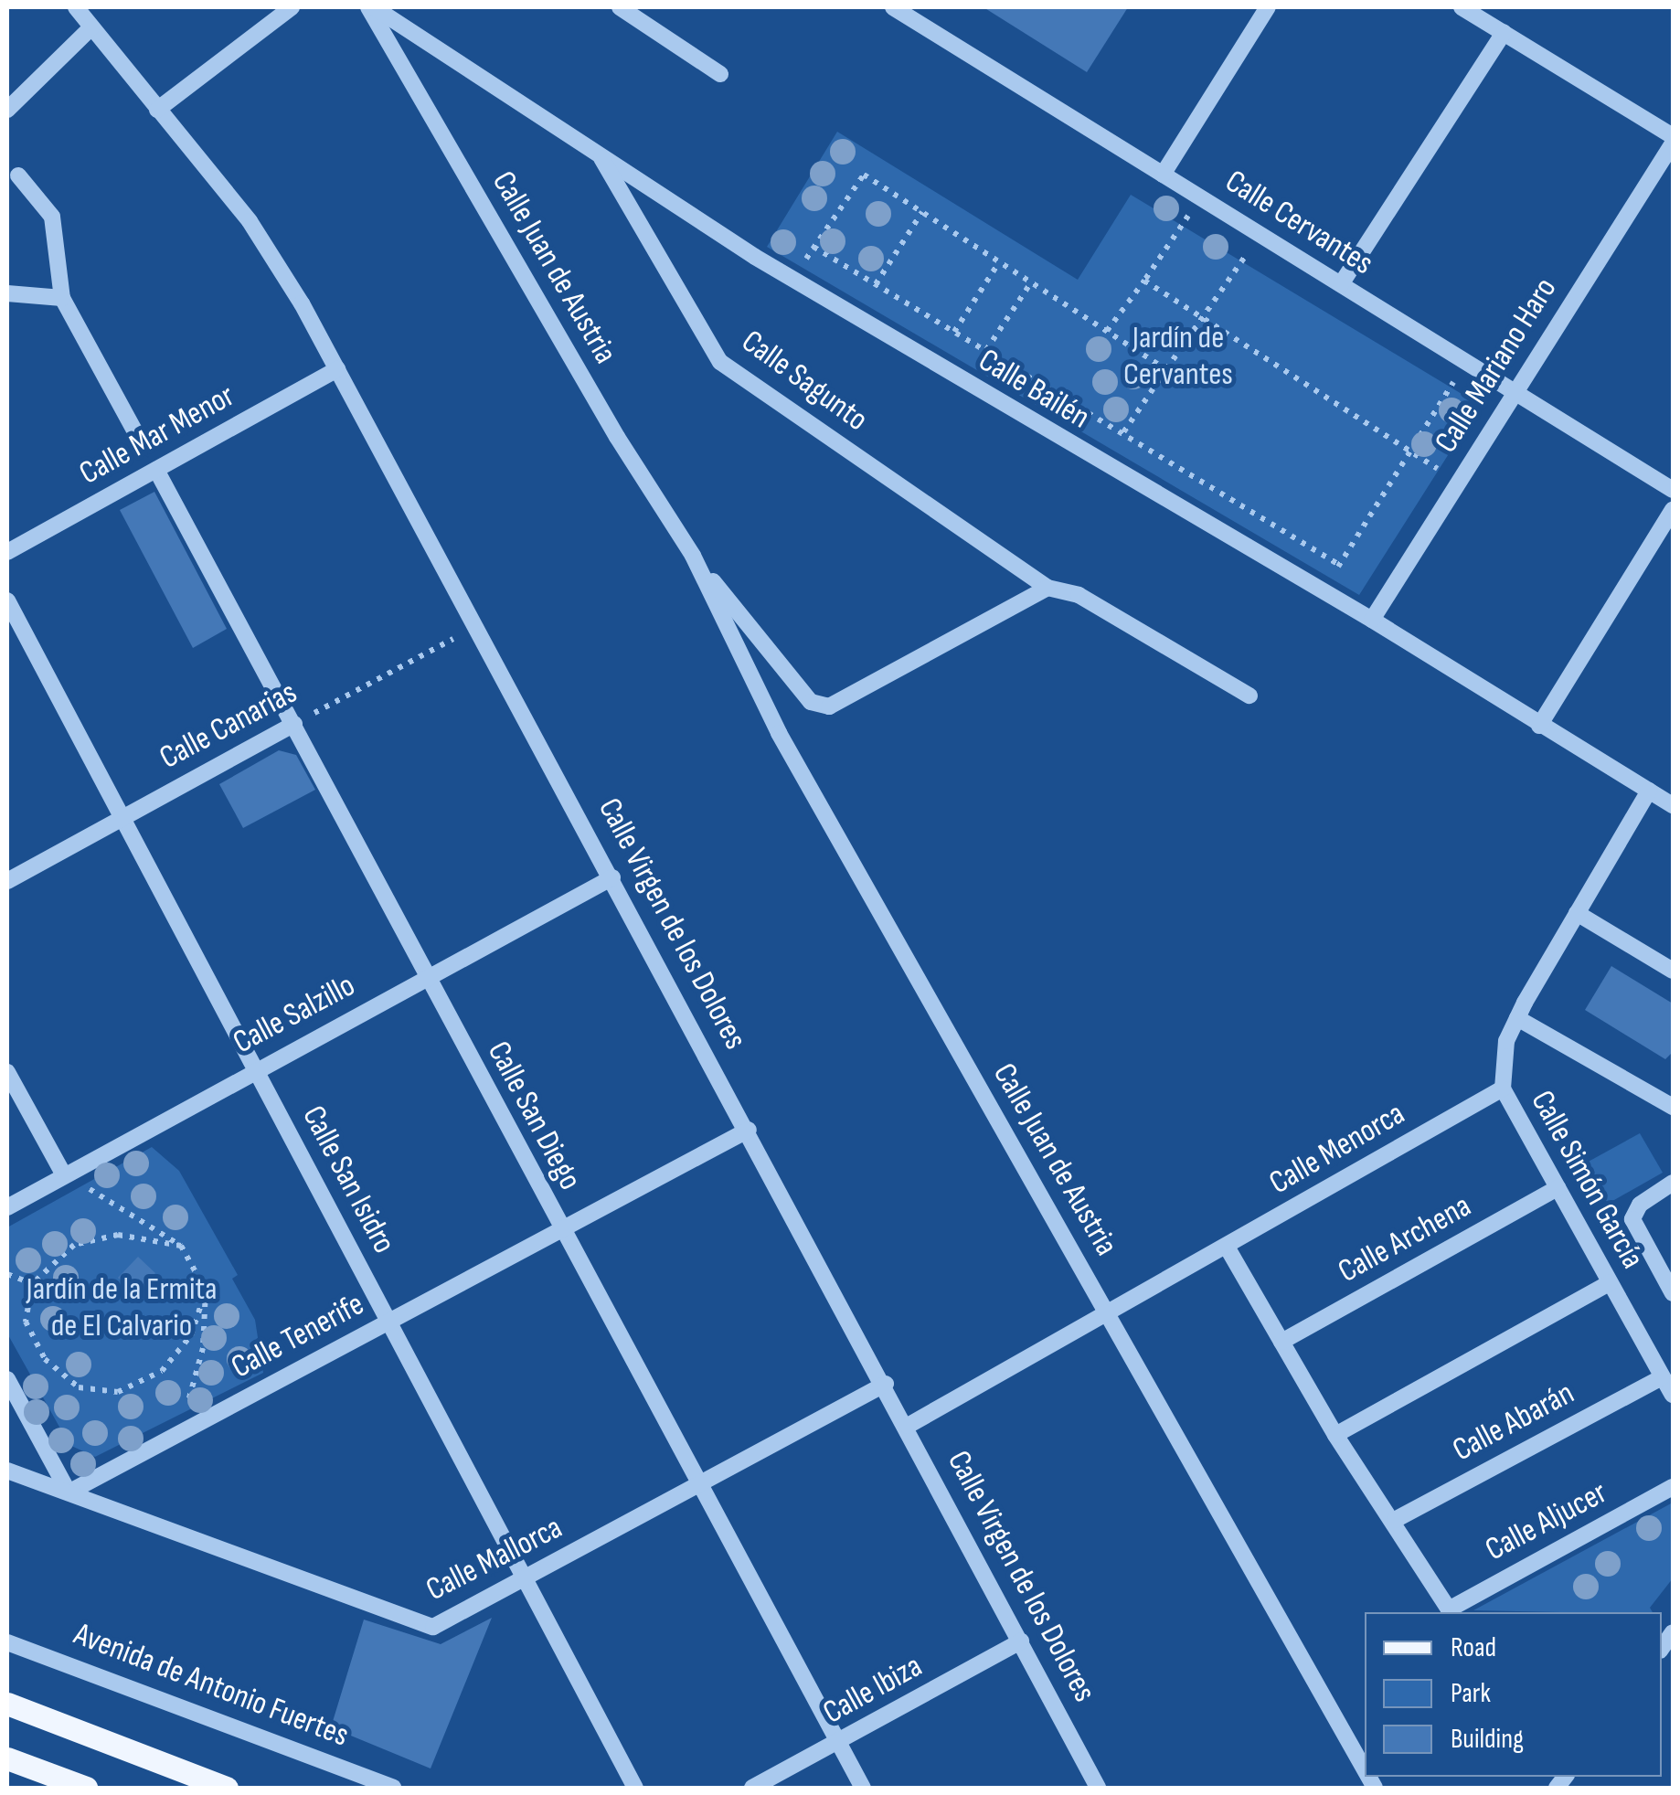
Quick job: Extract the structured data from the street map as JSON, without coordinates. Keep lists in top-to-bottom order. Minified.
{"streets":{"street":["Calle Cervantes","Calle Juan de Austria","Calle Mariano Haro","Calle Sagunto","Calle Bailén","Calle Mar Menor","Calle Canarias","Calle Virgen de los Dolores","Calle Salzillo","Calle San Diego","Calle Menorca","Calle San Isidro","Calle Simón García","Calle Archena","Calle Tenerife","Calle Abarán","Calle Aljucer","Calle Mallorca","Avenida de Antonio Fuertes","Calle Ibiza"]},"crossings":[["Calle Cervantes","Calle Mariano Haro"],["Calle Juan de Austria","Calle Sagunto"],["Calle Juan de Austria","Calle Bailén"],["Calle Juan de Austria","Calle Menorca"],["Calle Mariano Haro","Calle Bailén"],["Calle Sagunto","Calle Bailén"],["Calle Mar Menor","Calle Virgen de los Dolores"],["Calle Mar Menor","Calle San Diego"],["Calle Canarias","Calle Virgen de los Dolores"],["Calle Canarias","Calle San Diego"],["Calle Canarias","Calle San Isidro"],["Calle Virgen de los Dolores","Calle Salzillo"],["Calle Virgen de los Dolores","Calle Menorca"],["Calle Virgen de los Dolores","Calle Tenerife"],["Calle Virgen de los Dolores","Calle Mallorca"],["Calle Virgen de los Dolores","Calle Ibiza"],["Calle Salzillo","Calle San Diego"],["Calle Salzillo","Calle San Isidro"],["Calle San Diego","Calle Tenerife"],["Calle San Diego","Calle Mallorca"],["Calle San Diego","Calle Ibiza"],["Calle Menorca","Calle Simón García"],["Calle San Isidro","Calle Tenerife"],["Calle San Isidro","Calle Mallorca"],["Calle Simón García","Calle Archena"],["Calle Simón García","Calle Abarán"],["Calle Tenerife","Calle Mallorca"],["Calle Abarán","Calle Aljucer"]],"parks":["Jardín de Cervantes","Jardín de la Ermita de El Calvario"],"legend":["Road","Park","Building"]}
